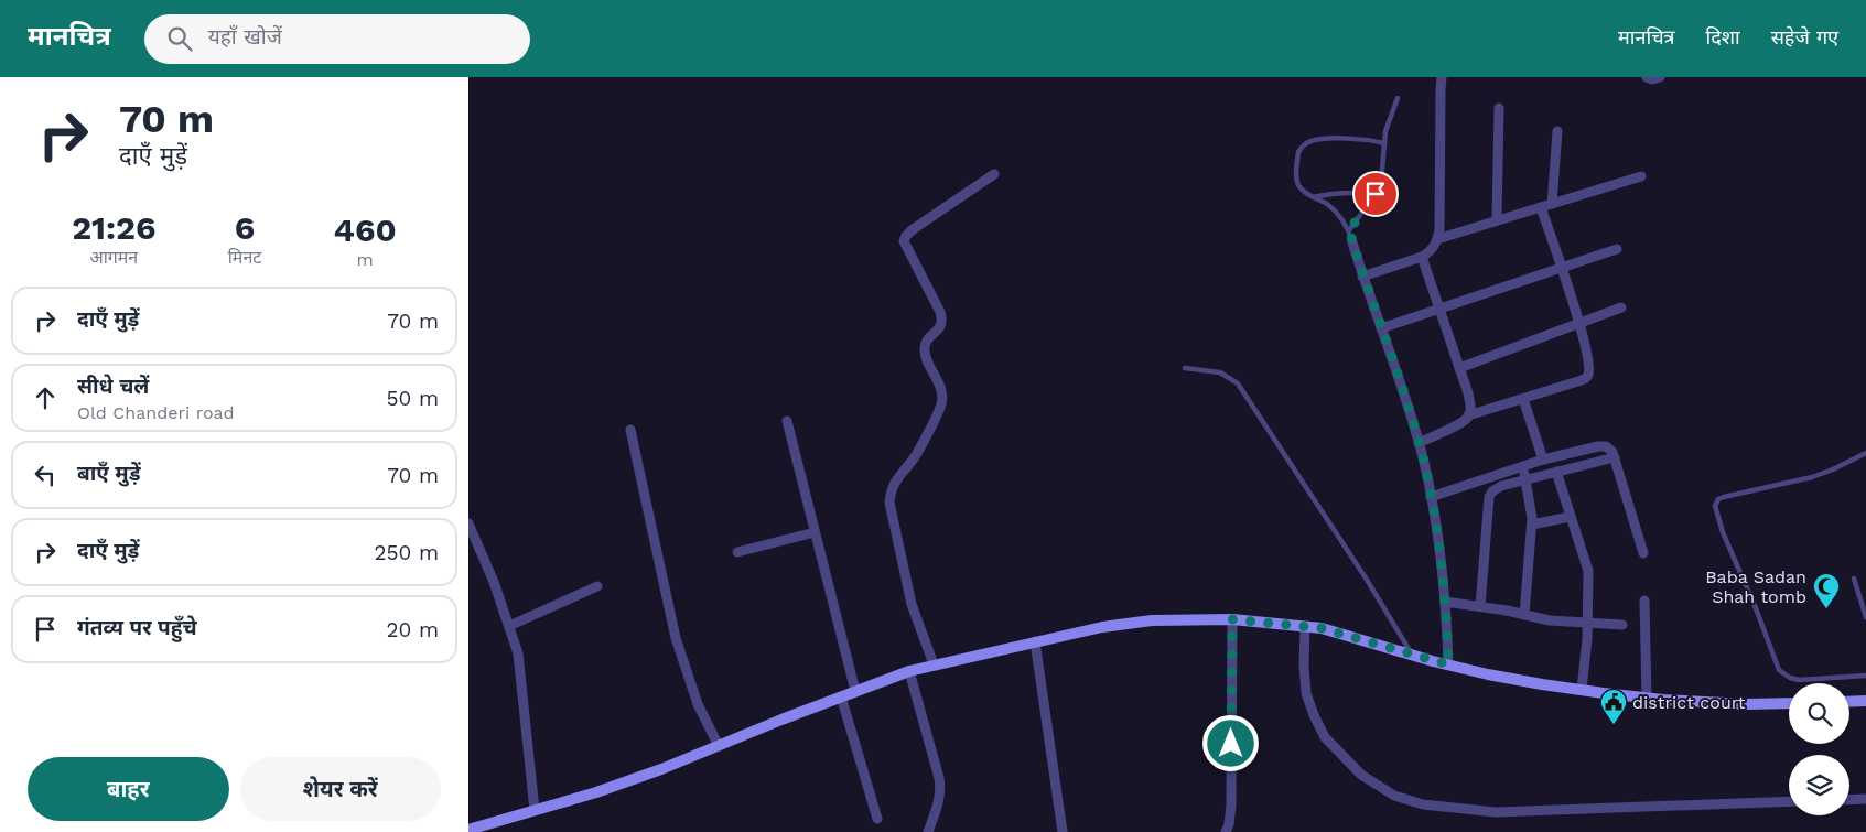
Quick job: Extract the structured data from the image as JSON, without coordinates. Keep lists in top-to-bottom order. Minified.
{"places":{"mosque":["Baba Sadan Shah tomb"],"public building":["district court"]},"page":{"header":"मानचित्र","search":"यहाँ खोजें","nav":["मानचित्र","दिशा","सहेजे गए"],"turn":["70 m","दाएँ मुड़ें"],"eta":["21:26","आगमन","6","मिनट","460","m"],"list":[{"name":"दाएँ मुड़ें","value":"70 m"},{"name":"सीधे चलें","note":"Old Chanderi road","value":"50 m"},{"name":"बाएँ मुड़ें","value":"70 m"},{"name":"दाएँ मुड़ें","value":"250 m"},{"name":"गंतव्य पर पहुँचे","value":"20 m"}],"buttons":["बाहर","शेयर करें"]}}
